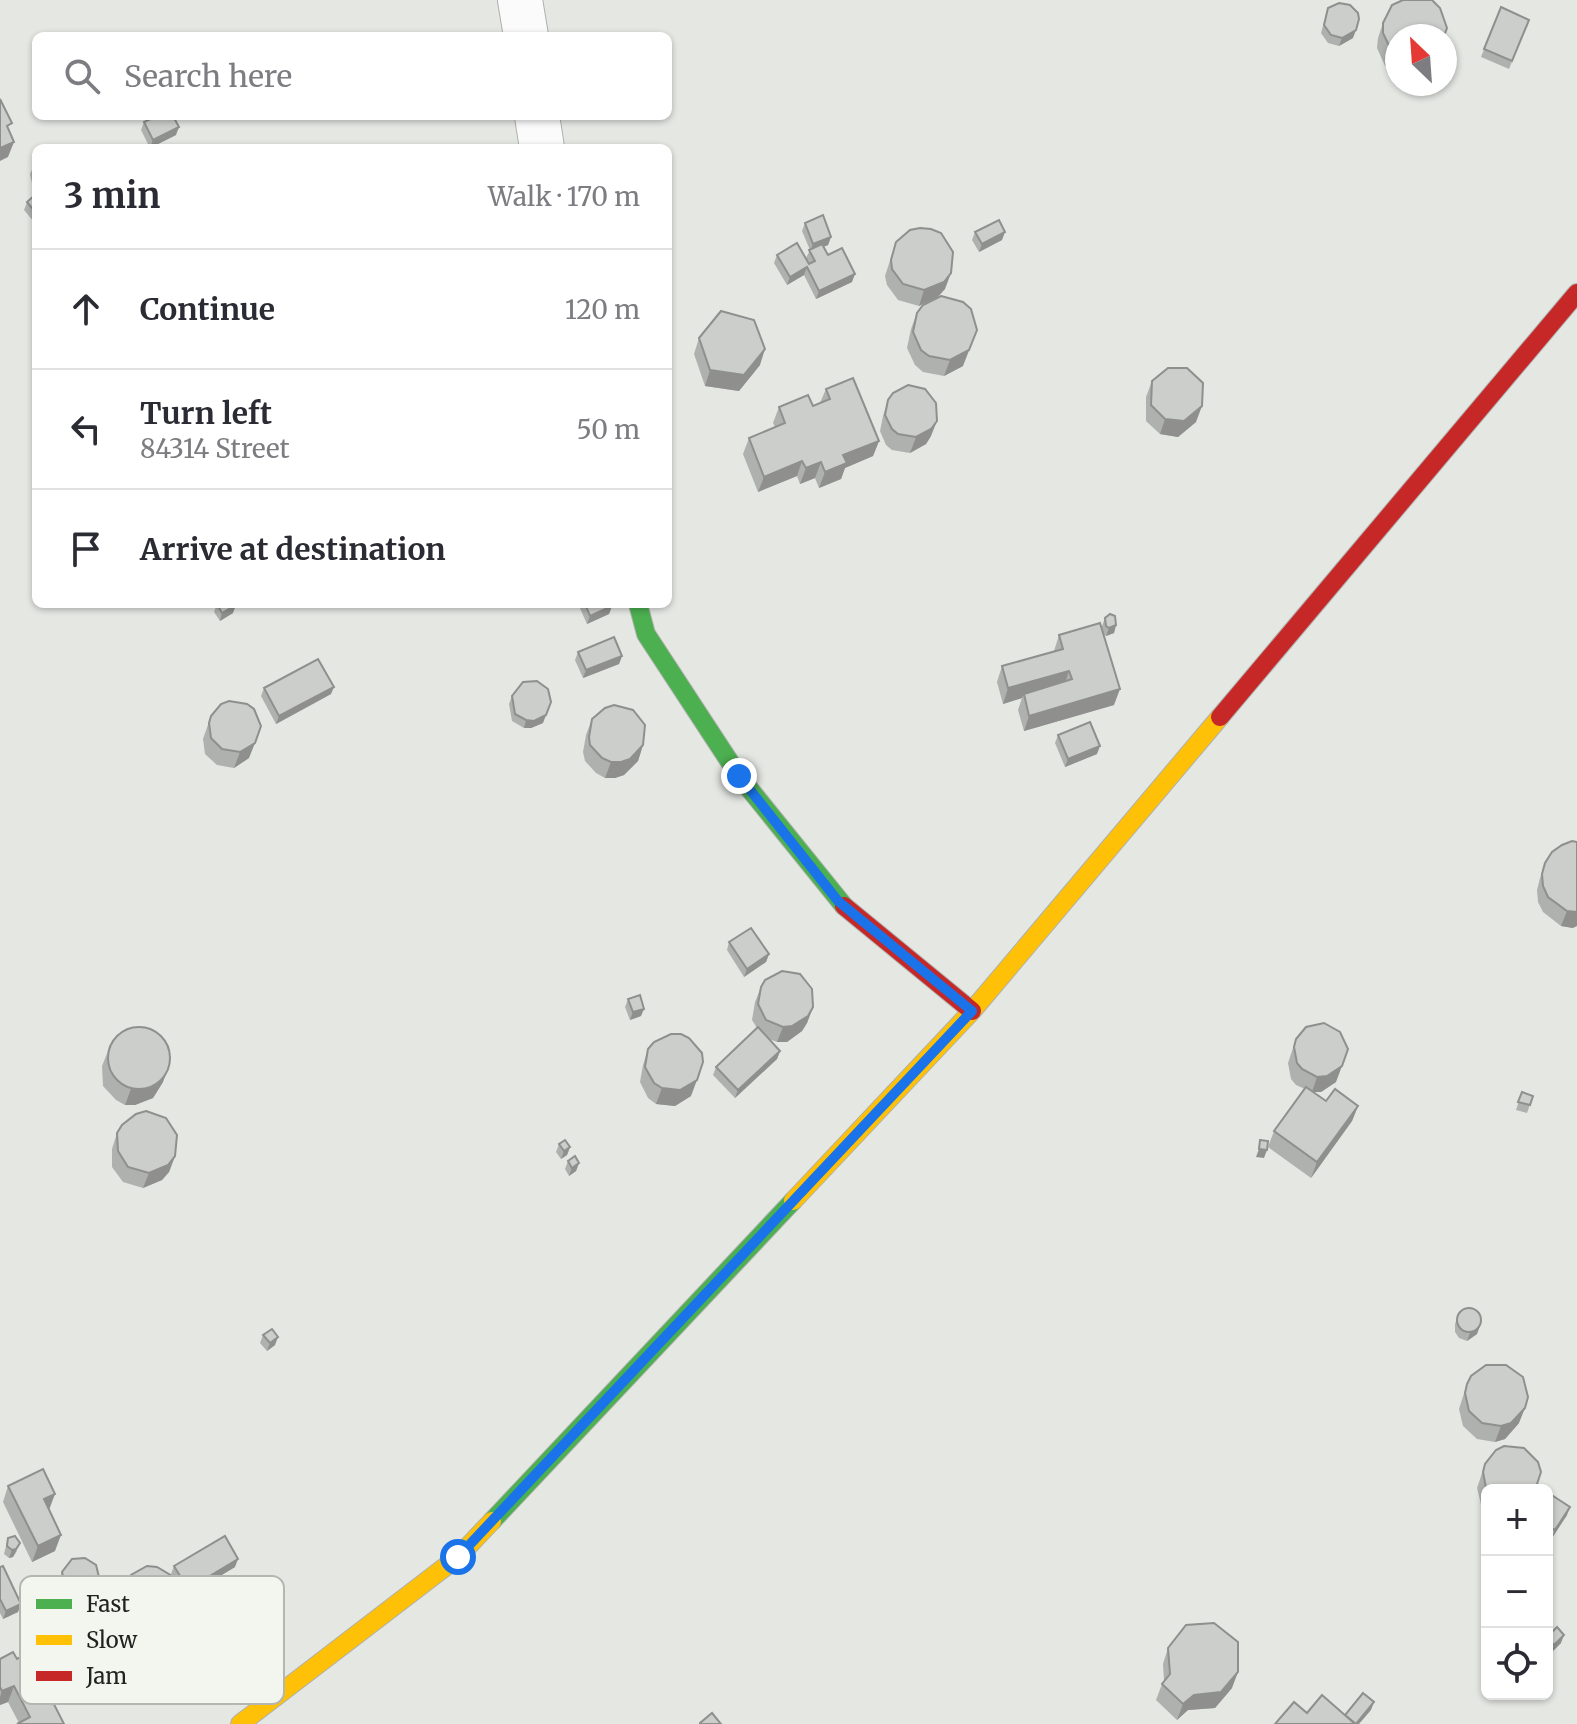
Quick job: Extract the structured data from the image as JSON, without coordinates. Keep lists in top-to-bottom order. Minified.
{"legend":["Fast","Slow","Jam"],"north":"top left","page":{"search":"Search here","heading":["3 min","Walk · 170 m"],"list":[["Continue","120 m"],["Turn left","84314 Street","50 m"],"Arrive at destination"],"map_buttons":["+","−"]}}
